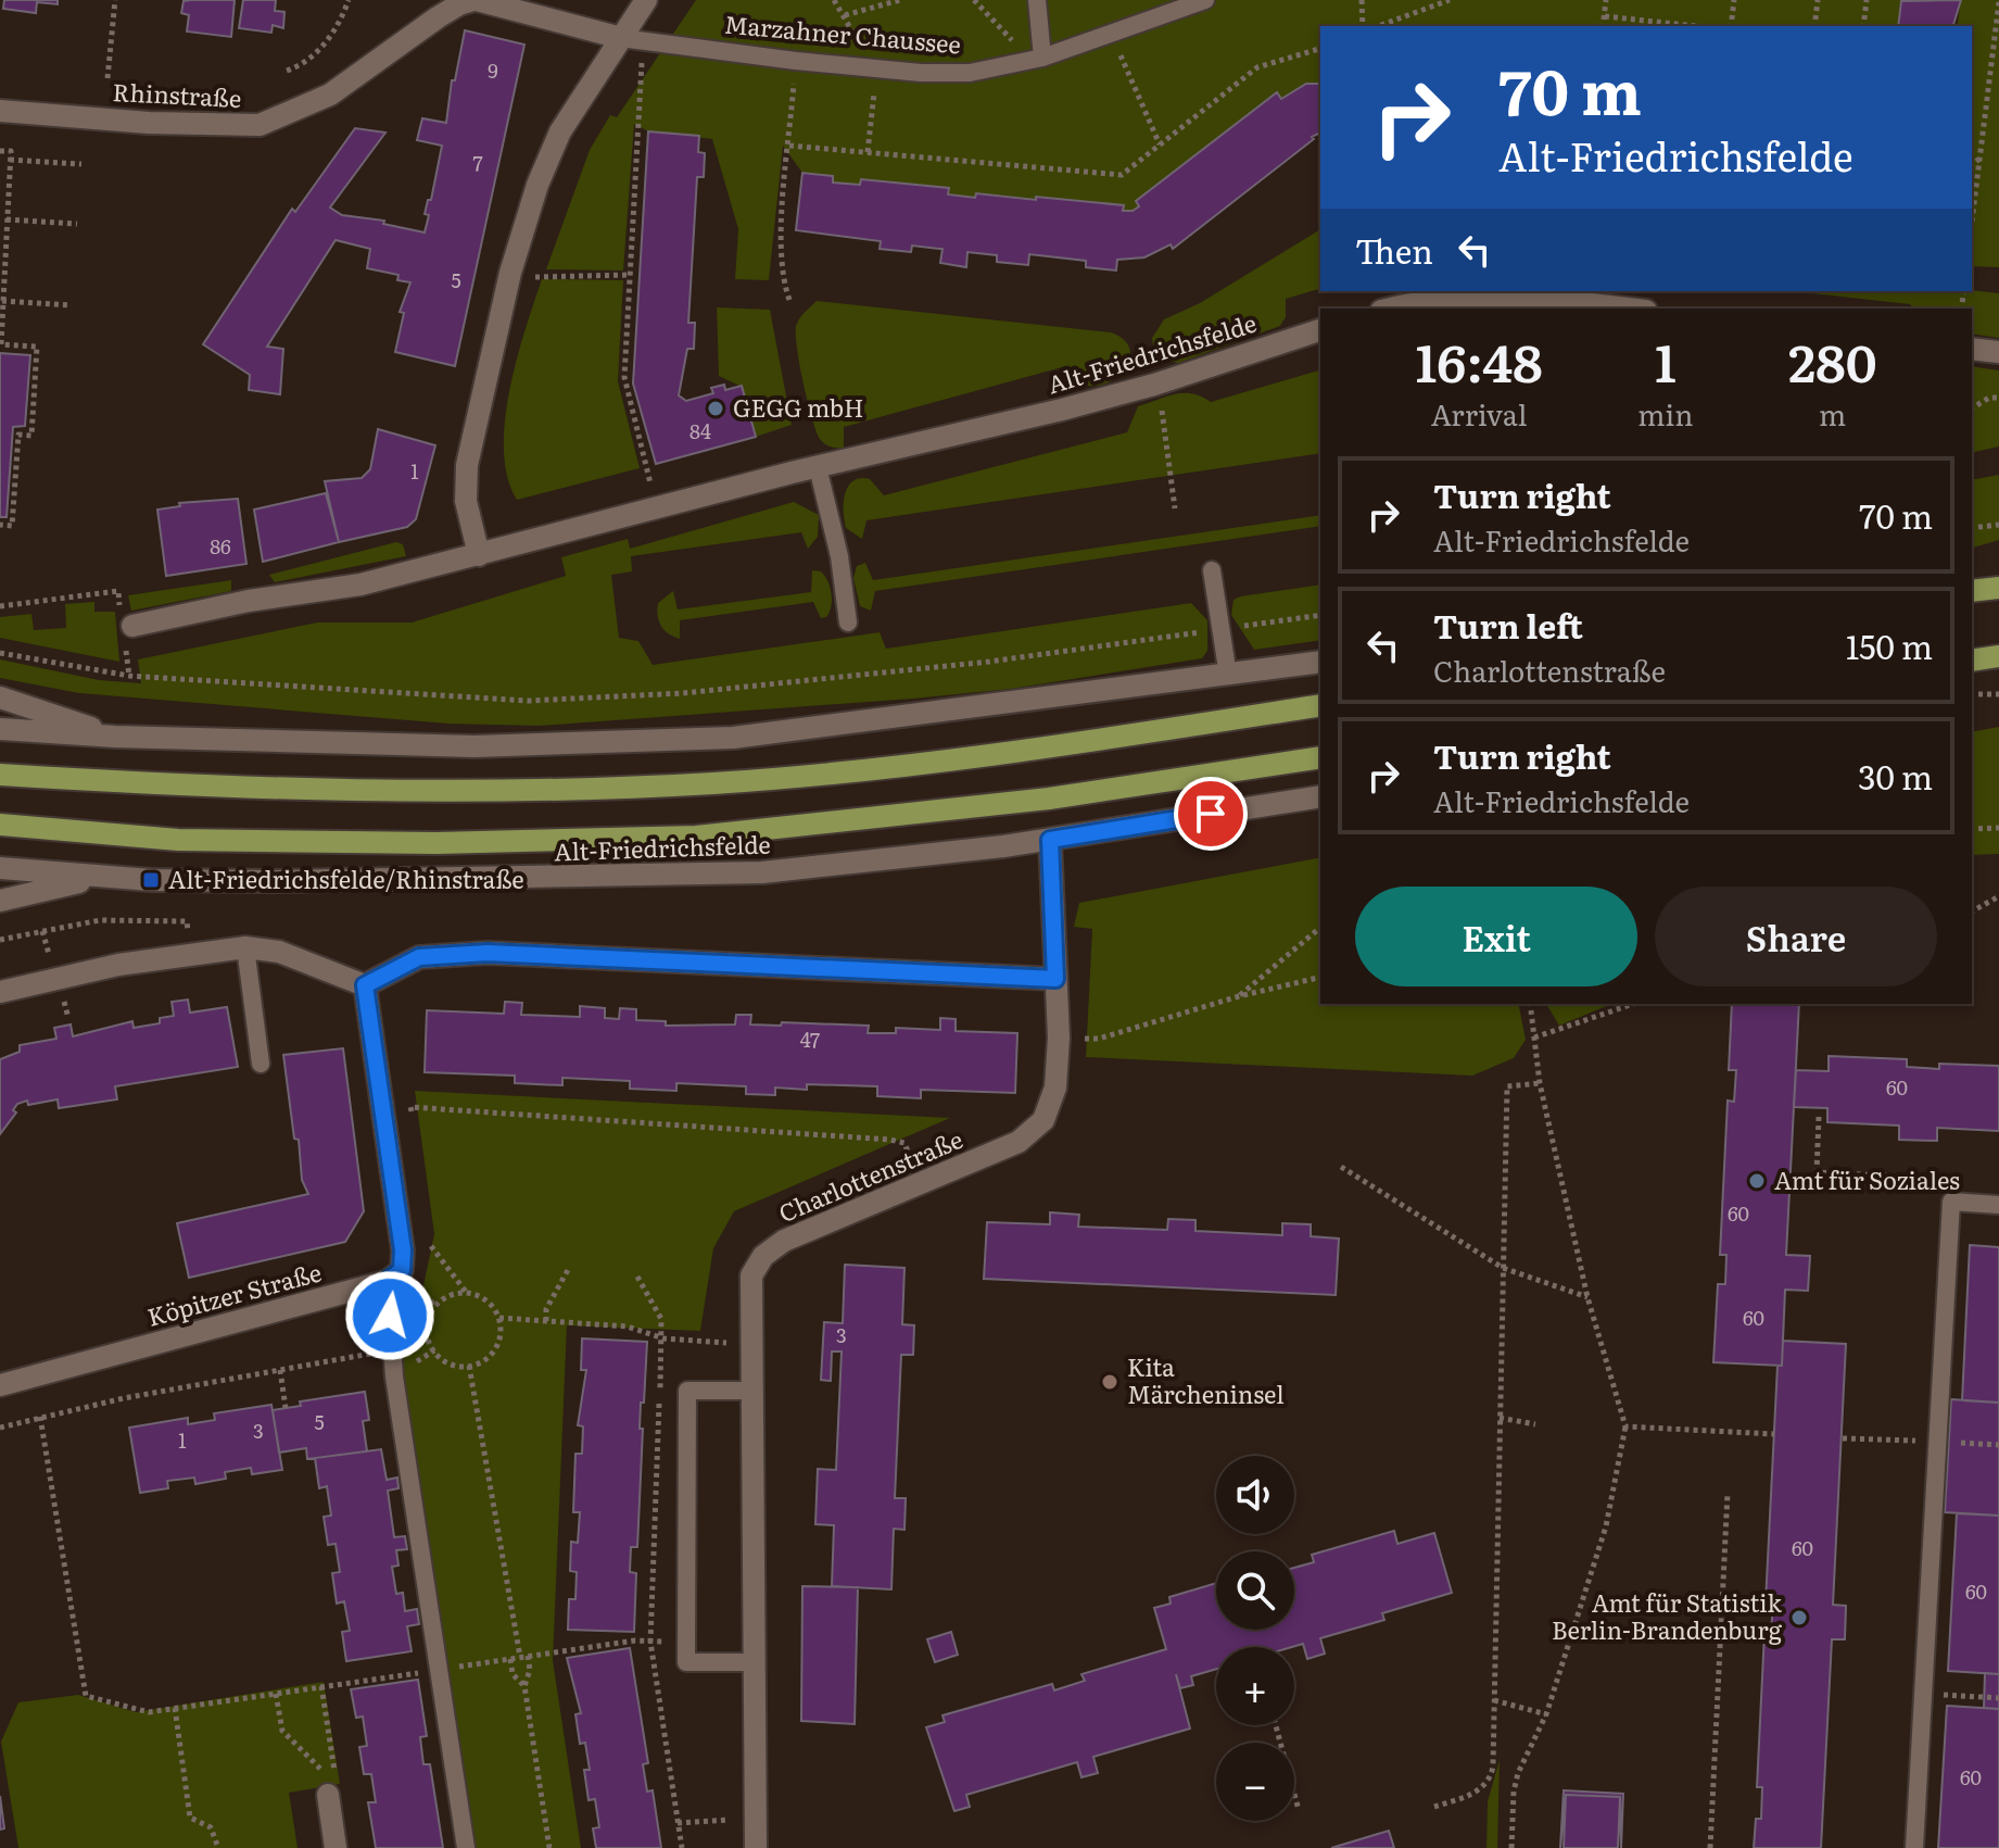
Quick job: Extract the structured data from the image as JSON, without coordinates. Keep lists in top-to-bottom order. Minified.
{"streets":{"main road":["Alt-Friedrichsfelde"],"street":["Rhinstraße","Charlottenstraße","Köpitzer Straße"],"lane":["Marzahner Chaussee"]},"crossings":[["Marzahner Chaussee","Rhinstraße"],["Alt-Friedrichsfelde","Charlottenstraße"]],"places":{"other":["GEGG mbH","Amt für Soziales","Kita Märcheninsel","Amt für Statistik Berlin-Brandenburg"],"transit":["Alt-Friedrichsfelde/Rhinstraße"]},"house_numbers":["9","7","5","84","1","86","47","60","60","60","3","5","3","1","60","60","60"],"page":{"turn":["70 m","Alt-Friedrichsfelde"],"then":"Then","eta":["16:48","Arrival","1","min","280","m"],"list":[{"name":"Turn right","note":"Alt-Friedrichsfelde","value":"70 m"},{"name":"Turn left","note":"Charlottenstraße","value":"150 m"},{"name":"Turn right","note":"Alt-Friedrichsfelde","value":"30 m"}],"buttons":["Exit","Share"],"map_buttons":["+","−"]}}
